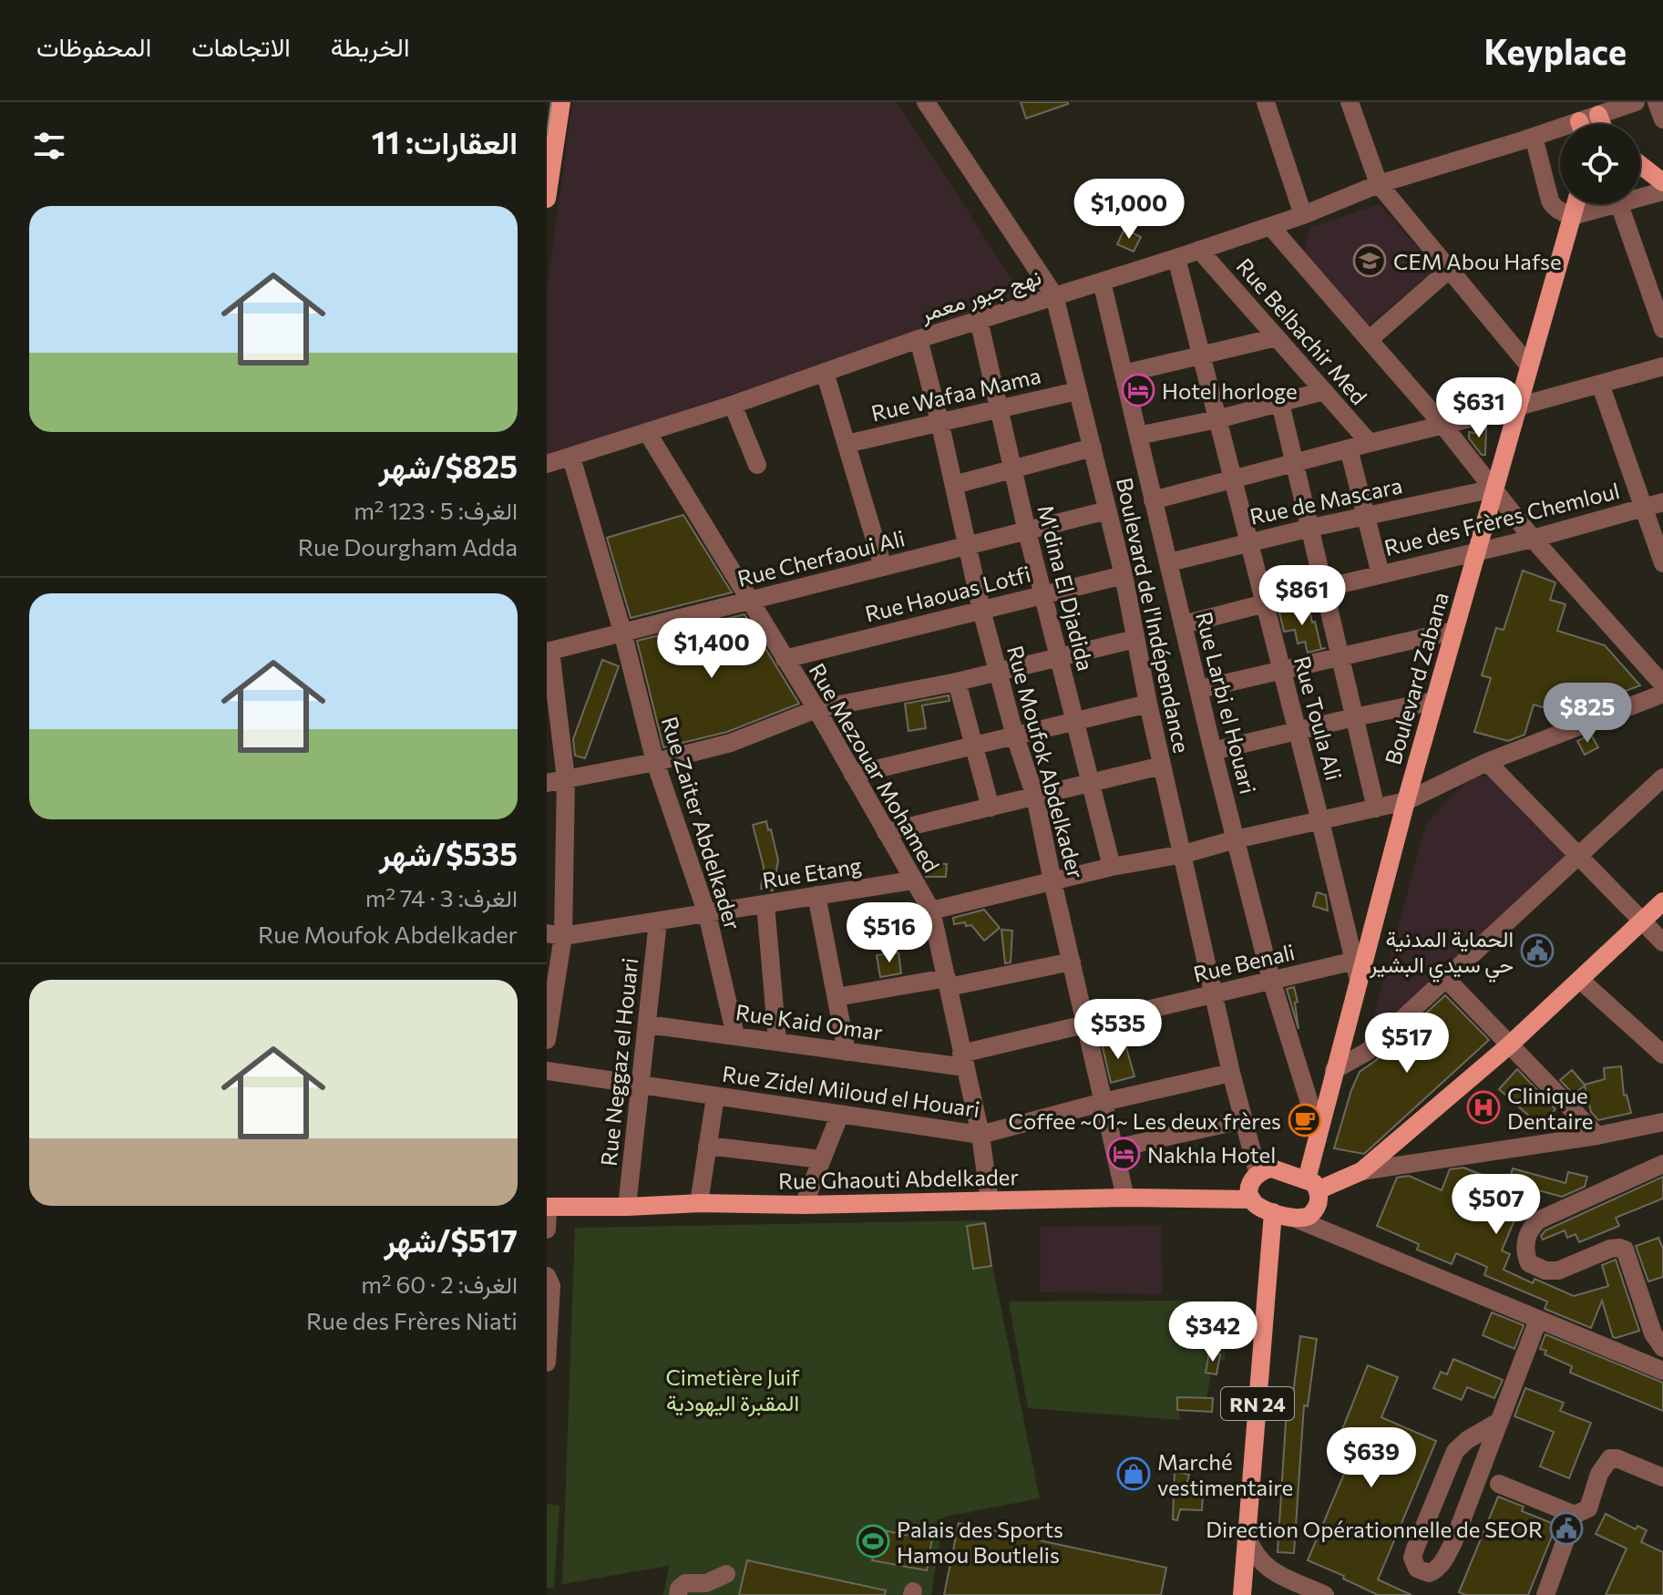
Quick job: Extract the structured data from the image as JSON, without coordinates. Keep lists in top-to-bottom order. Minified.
{"streets":{"main road":["Boulevard Zabana","Rue Ghaouti Abdelkader","RN 24"],"street":["نهج جبور معمر","Rue Belbachir Med","Rue Wafaa Mama","Rue de Mascara","Rue des Frères Chemloul","Rue Cherfaoui Ali","M'dina El Djadida","Rue Haouas Lotfi","Boulevard de l'Indépendance","Rue Larbi el Houari","Rue Toula Ali","Rue Moufok Abdelkader","Rue Mezouar Mohamed","Rue Zaiter Abdelkader","Rue Etang","Rue Benali","Rue Kaid Omar","Rue Neggaz el Houari","Rue Zidel Miloud el Houari"]},"crossings":[["نهج جبور معمر","Rue Belbachir Med"],["نهج جبور معمر","M'dina El Djadida"],["نهج جبور معمر","Boulevard de l'Indépendance"],["نهج جبور معمر","Rue Larbi el Houari"],["نهج جبور معمر","Rue Toula Ali"],["نهج جبور معمر","Rue Moufok Abdelkader"],["نهج جبور معمر","Rue Mezouar Mohamed"],["نهج جبور معمر","Rue Zaiter Abdelkader"],["Rue Wafaa Mama","M'dina El Djadida"],["Rue Wafaa Mama","Boulevard de l'Indépendance"],["Rue Wafaa Mama","Rue Moufok Abdelkader"],["Rue de Mascara","Boulevard Zabana"],["Rue de Mascara","Rue Larbi el Houari"],["Rue de Mascara","Rue Toula Ali"],["Rue des Frères Chemloul","Boulevard Zabana"],["Rue des Frères Chemloul","Rue Larbi el Houari"],["Rue des Frères Chemloul","Rue Toula Ali"],["Rue Cherfaoui Ali","M'dina El Djadida"],["Rue Cherfaoui Ali","Boulevard de l'Indépendance"],["Rue Cherfaoui Ali","Rue Moufok Abdelkader"],["Rue Cherfaoui Ali","Rue Mezouar Mohamed"],["Rue Cherfaoui Ali","Rue Zaiter Abdelkader"],["M'dina El Djadida","Rue Haouas Lotfi"],["Rue Haouas Lotfi","Boulevard de l'Indépendance"],["Rue Haouas Lotfi","Rue Moufok Abdelkader"],["Rue Haouas Lotfi","Rue Mezouar Mohamed"],["Boulevard de l'Indépendance","Boulevard Zabana"],["Boulevard de l'Indépendance","Rue Benali"],["Boulevard de l'Indépendance","Rue Zidel Miloud el Houari"],["Boulevard de l'Indépendance","Rue Ghaouti Abdelkader"],["Boulevard de l'Indépendance","RN 24"],["Boulevard Zabana","Rue Larbi el Houari"],["Boulevard Zabana","Rue Toula Ali"],["Boulevard Zabana","Rue Benali"],["Boulevard Zabana","Rue Ghaouti Abdelkader"],["Boulevard Zabana","RN 24"],["Rue Larbi el Houari","Rue Benali"],["Rue Toula Ali","Rue Benali"],["Rue Moufok Abdelkader","Rue Benali"],["Rue Moufok Abdelkader","Rue Zidel Miloud el Houari"],["Rue Moufok Abdelkader","Rue Ghaouti Abdelkader"],["Rue Mezouar Mohamed","Rue Etang"],["Rue Mezouar Mohamed","Rue Benali"],["Rue Mezouar Mohamed","Rue Kaid Omar"],["Rue Mezouar Mohamed","Rue Zidel Miloud el Houari"],["Rue Mezouar Mohamed","Rue Ghaouti Abdelkader"],["Rue Zaiter Abdelkader","Rue Etang"],["Rue Zaiter Abdelkader","Rue Kaid Omar"],["Rue Etang","Rue Neggaz el Houari"],["Rue Benali","Rue Kaid Omar"],["Rue Kaid Omar","Rue Neggaz el Houari"],["Rue Neggaz el Houari","Rue Zidel Miloud el Houari"],["Rue Neggaz el Houari","Rue Ghaouti Abdelkader"],["Rue Ghaouti Abdelkader","RN 24"]],"parks":["Cimetière Juif المقبرة اليهودية"],"places":{"school or university":["CEM Abou Hafse"],"hotel":["Hotel horloge","Nakhla Hotel"],"public building":["الحماية المدنية حي سيدي البشير","Direction Opérationnelle de SEOR"],"hospital":["Clinique Dentaire"],"cafe":["Coffee ~01~ Les deux frères"],"shop":["Marché vestimentaire"],"sports":["Palais des Sports Hamou Boutlelis"]},"page":{"header":"Keyplace","nav":["الخريطة","الاتجاهات","المحفوظات"],"heading":"العقارات: 11","price":["$1,000","$631","$861","$1,400","$825","$516","$535","$517","$507","$342","$639"],"list":[{"name":"$825/شهر","note":"الغرف: 5 · 123 m² · Rue Dourgham Adda"},{"name":"$535/شهر","note":"الغرف: 3 · 74 m² · Rue Moufok Abdelkader"},{"name":"$517/شهر","note":"الغرف: 2 · 60 m² · Rue des Frères Niati"}]}}
